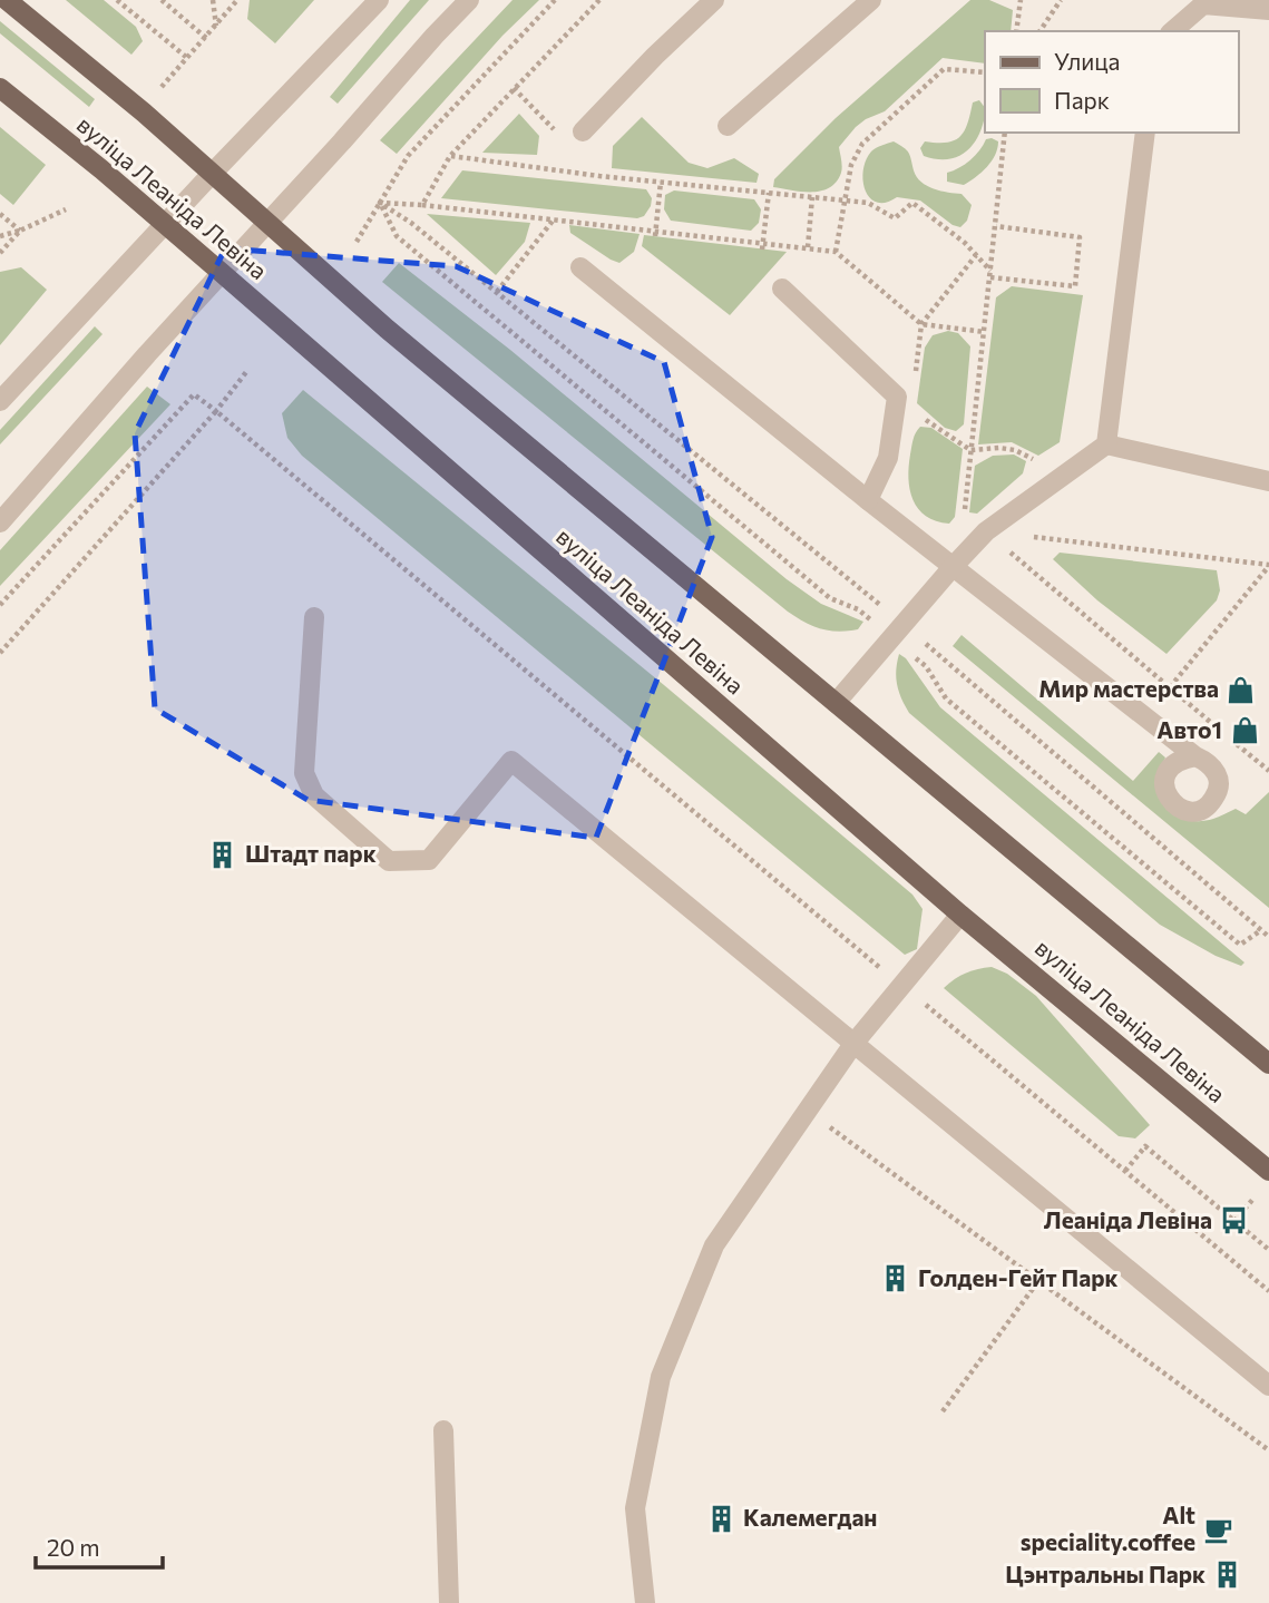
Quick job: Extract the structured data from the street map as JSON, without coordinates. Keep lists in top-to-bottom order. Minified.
{"streets":{"main road":["вуліца Леаніда Левіна"]},"places":{"shop":["Мир мастерства","Авто1"],"building":["Штадт парк","Голден-Гейт Парк","Калемегдан","Цэнтральны Парк"],"bus stop":["Леаніда Левіна"],"cafe":["Alt speciality.coffee"]},"legend":["Улица","Парк"],"scale_bar":"20 m"}
